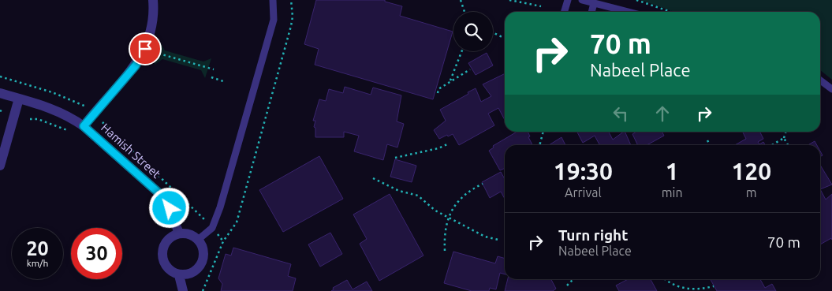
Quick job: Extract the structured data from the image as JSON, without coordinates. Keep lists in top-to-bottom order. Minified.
{"streets":{"street":["Hamish Street"]},"page":{"turn":["70 m","Nabeel Place"],"eta":["19:30","Arrival","1","min","120","m"],"list":[{"name":"Turn right","note":"Nabeel Place","value":"70 m"}],"speed":"20 km/h","limit":"30"}}
